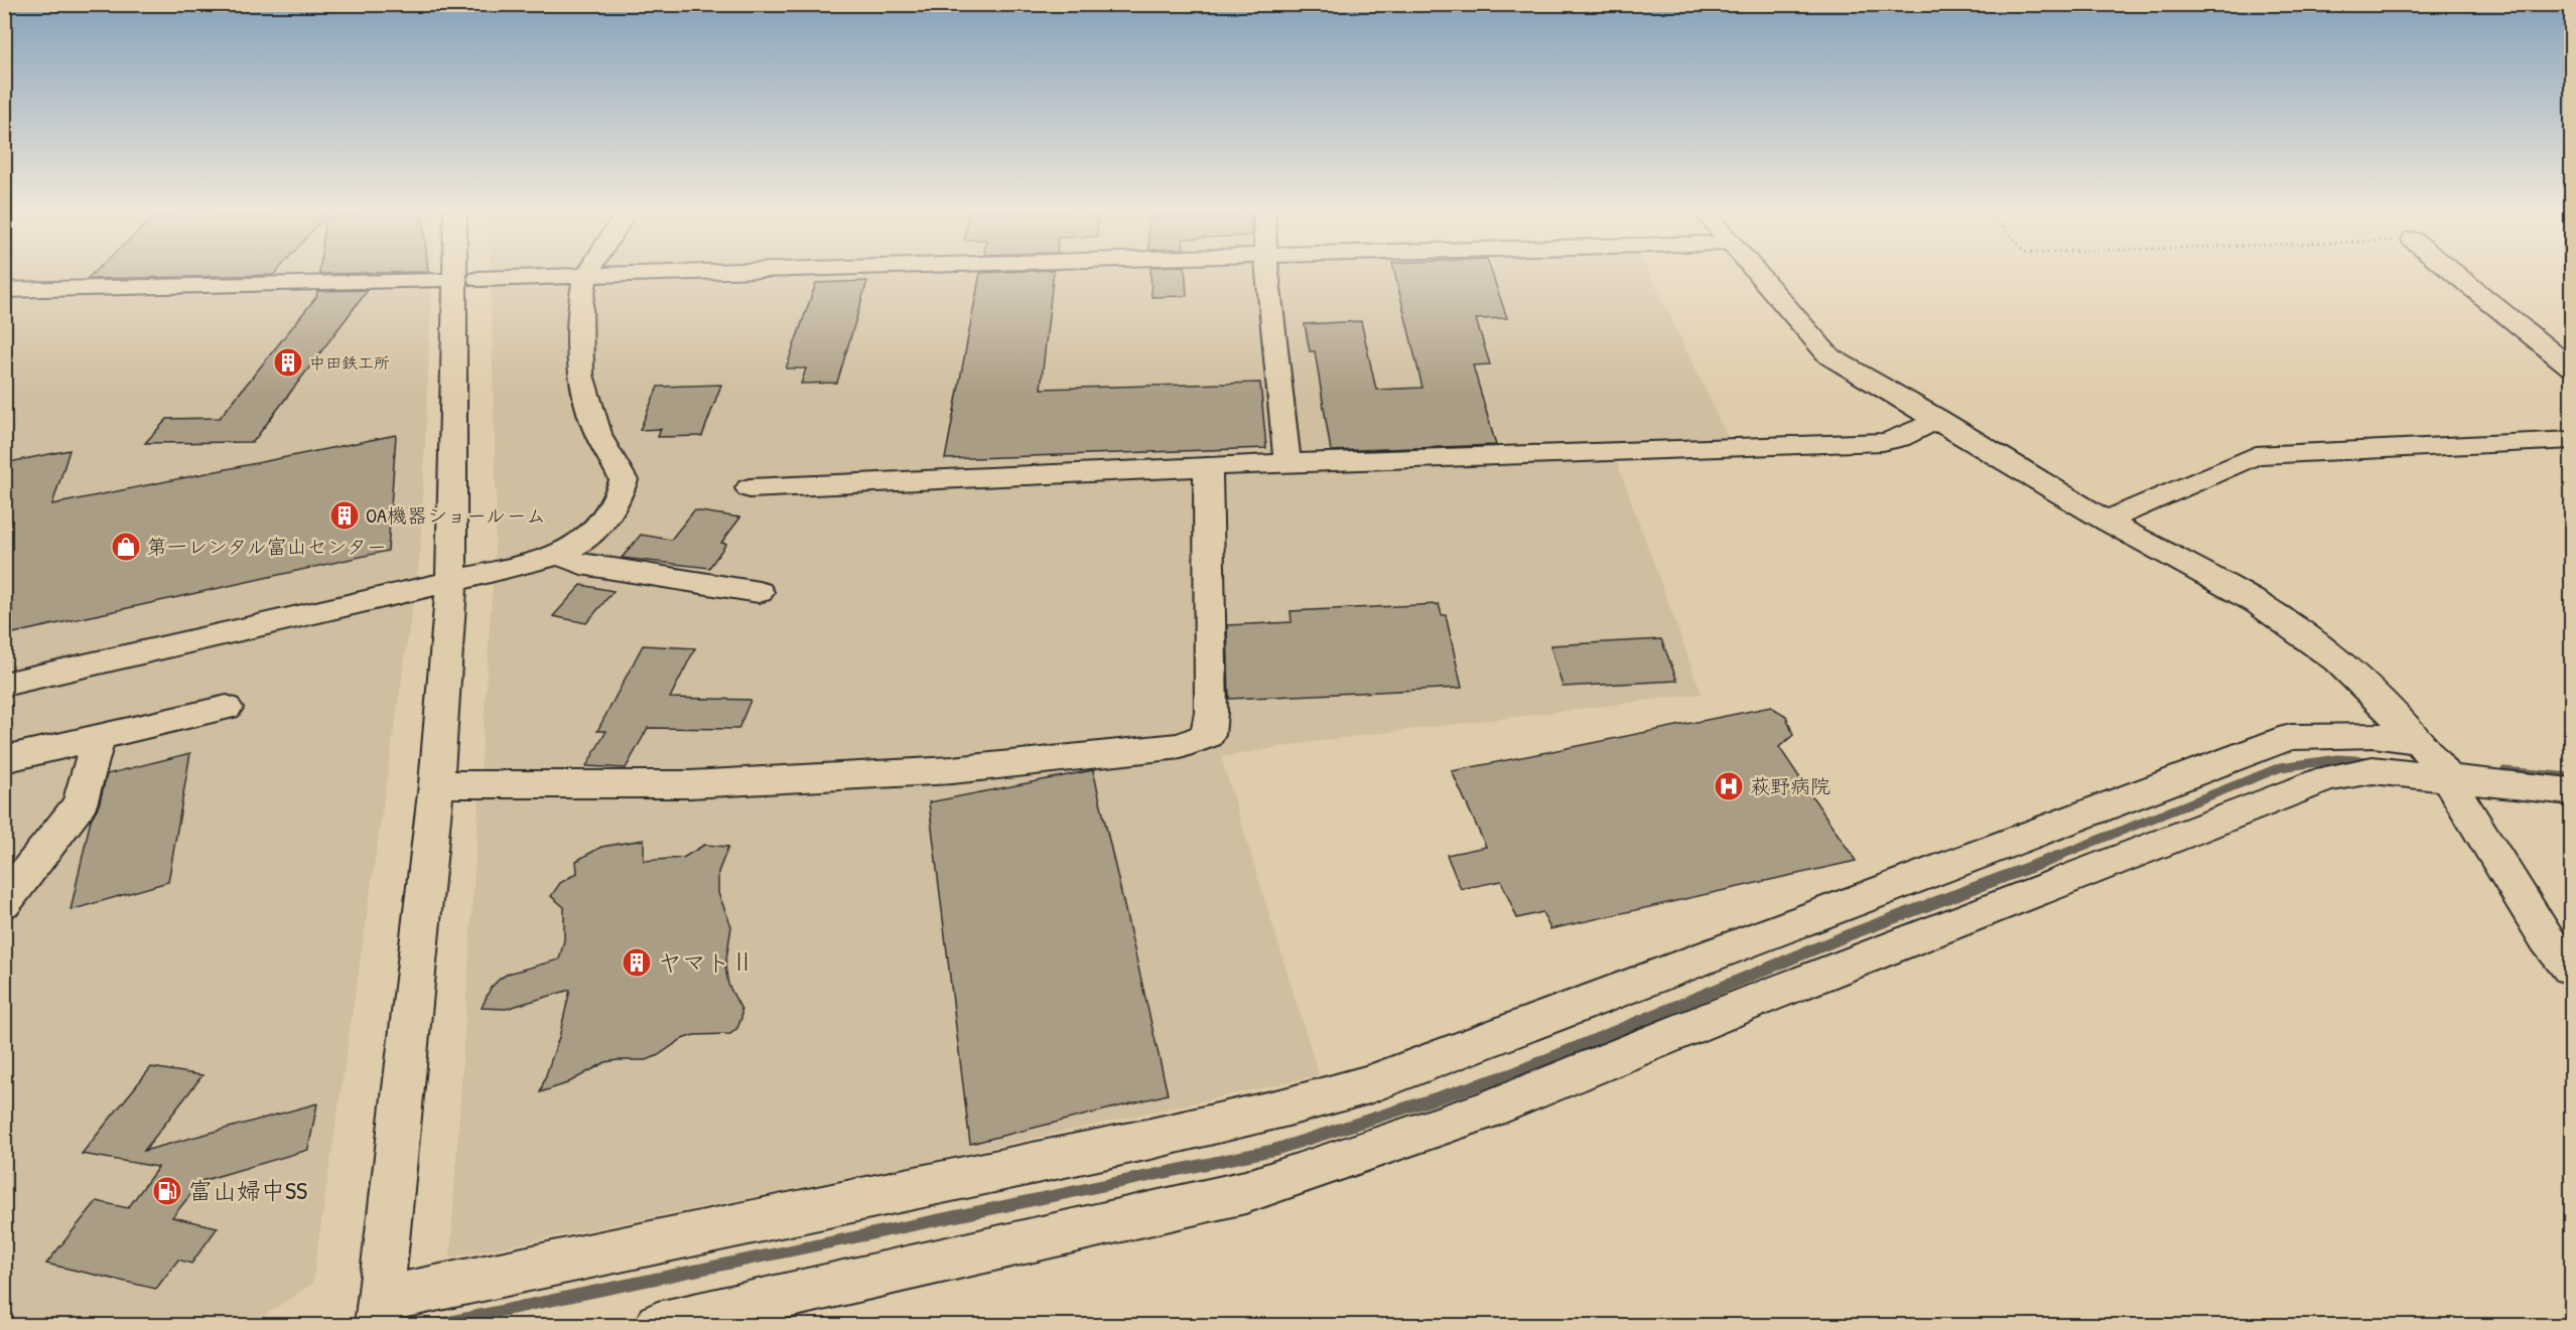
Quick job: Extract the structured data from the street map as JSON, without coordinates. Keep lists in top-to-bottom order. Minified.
{"places":{"building":["中田鉄工所","OA機器ショールーム","ヤマトⅡ"],"shop":["第一レンタル富山センター"],"hospital":["萩野病院"],"fuel station":["富山婦中SS"]}}
